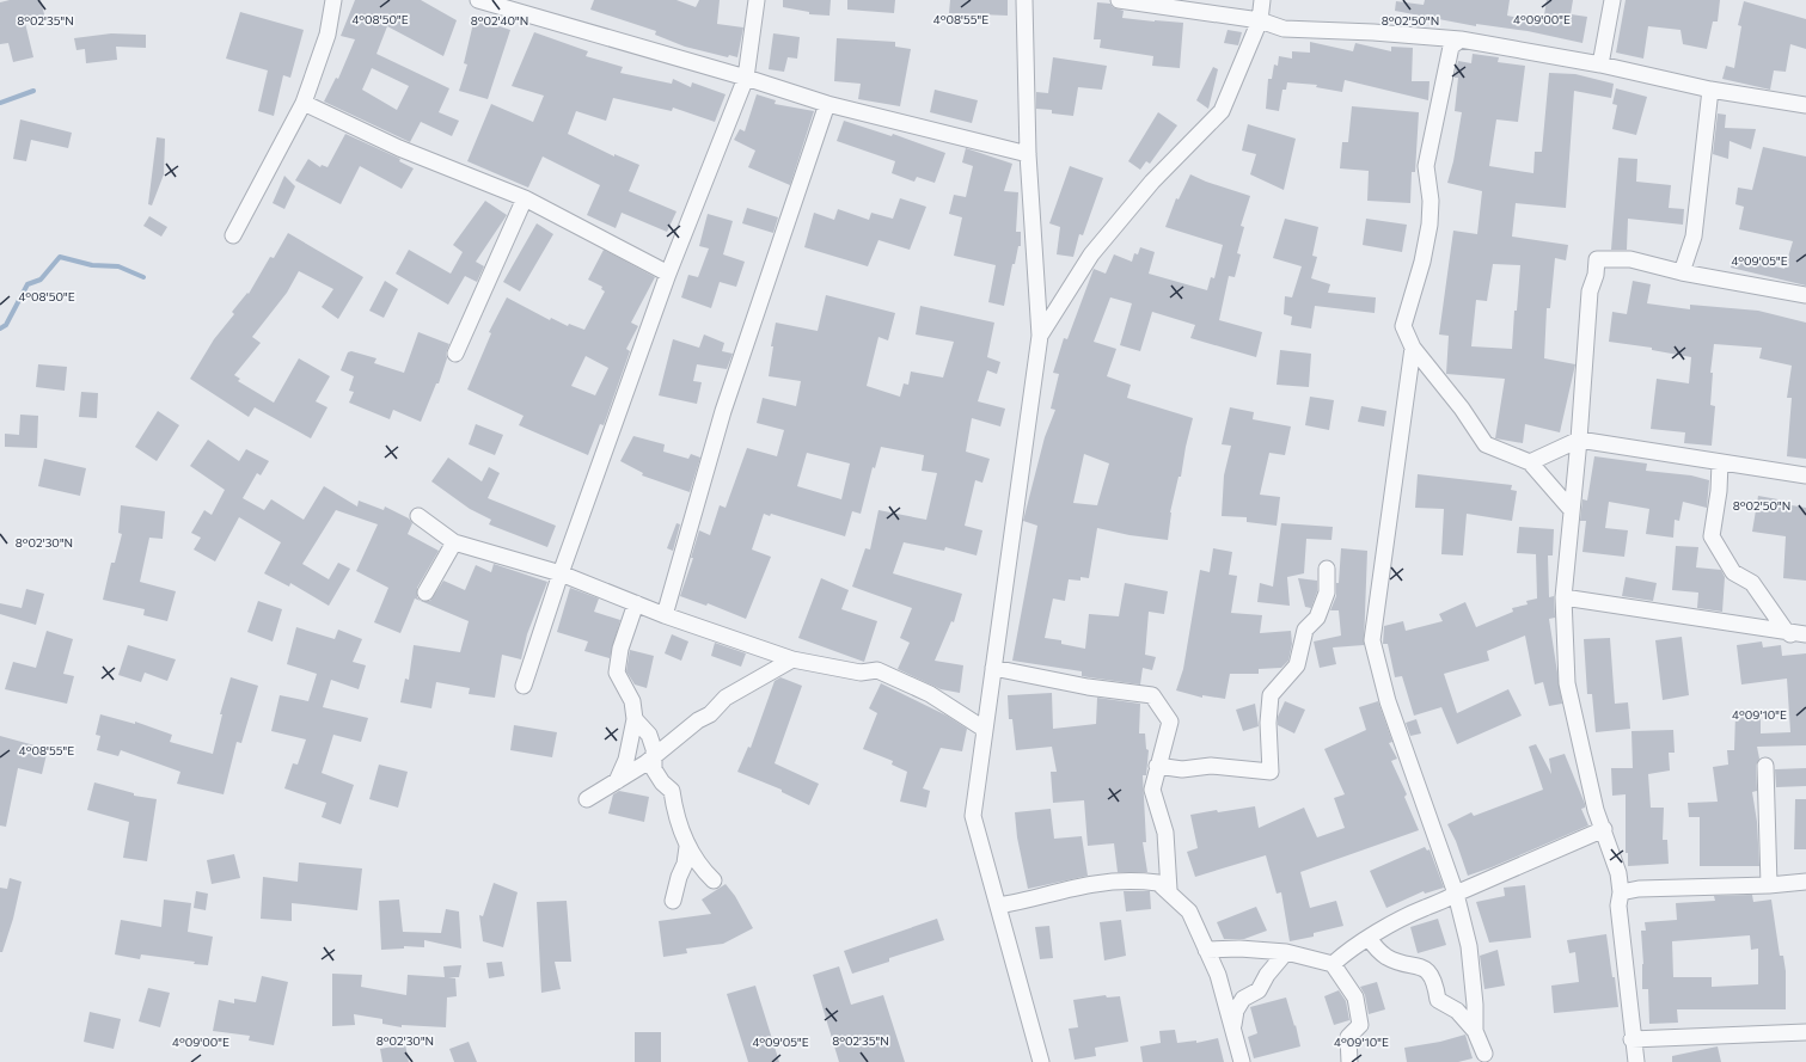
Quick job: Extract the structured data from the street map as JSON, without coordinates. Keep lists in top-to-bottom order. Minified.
{"coordinates":["4°08'50\"E","4°08'55\"E","4°09'00\"E","8°02'40\"N","8°02'35\"N","8°02'50\"N","4°09'05\"E","8°02'30\"N","4°09'10\"E"]}
